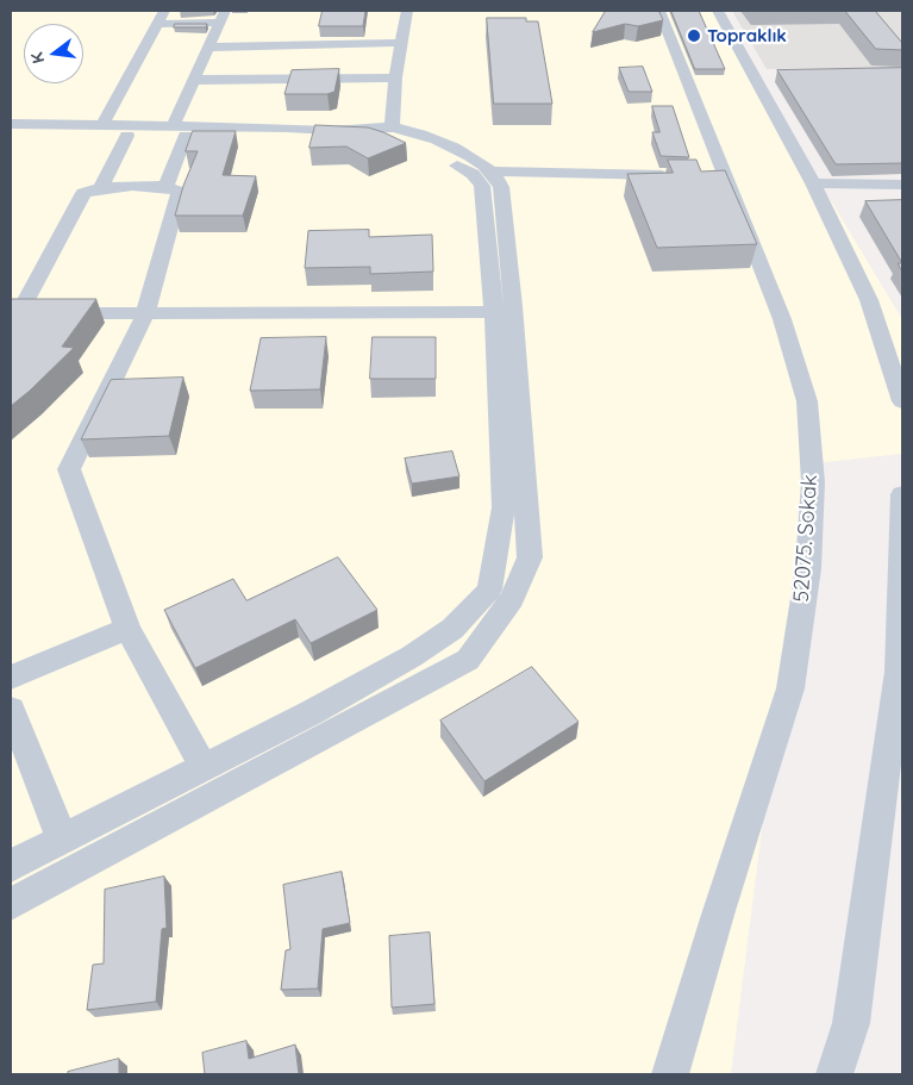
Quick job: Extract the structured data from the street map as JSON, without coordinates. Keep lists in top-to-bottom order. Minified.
{"streets":{"street":["52075. Sokak"]},"places":["Topraklık"],"north":"left"}
